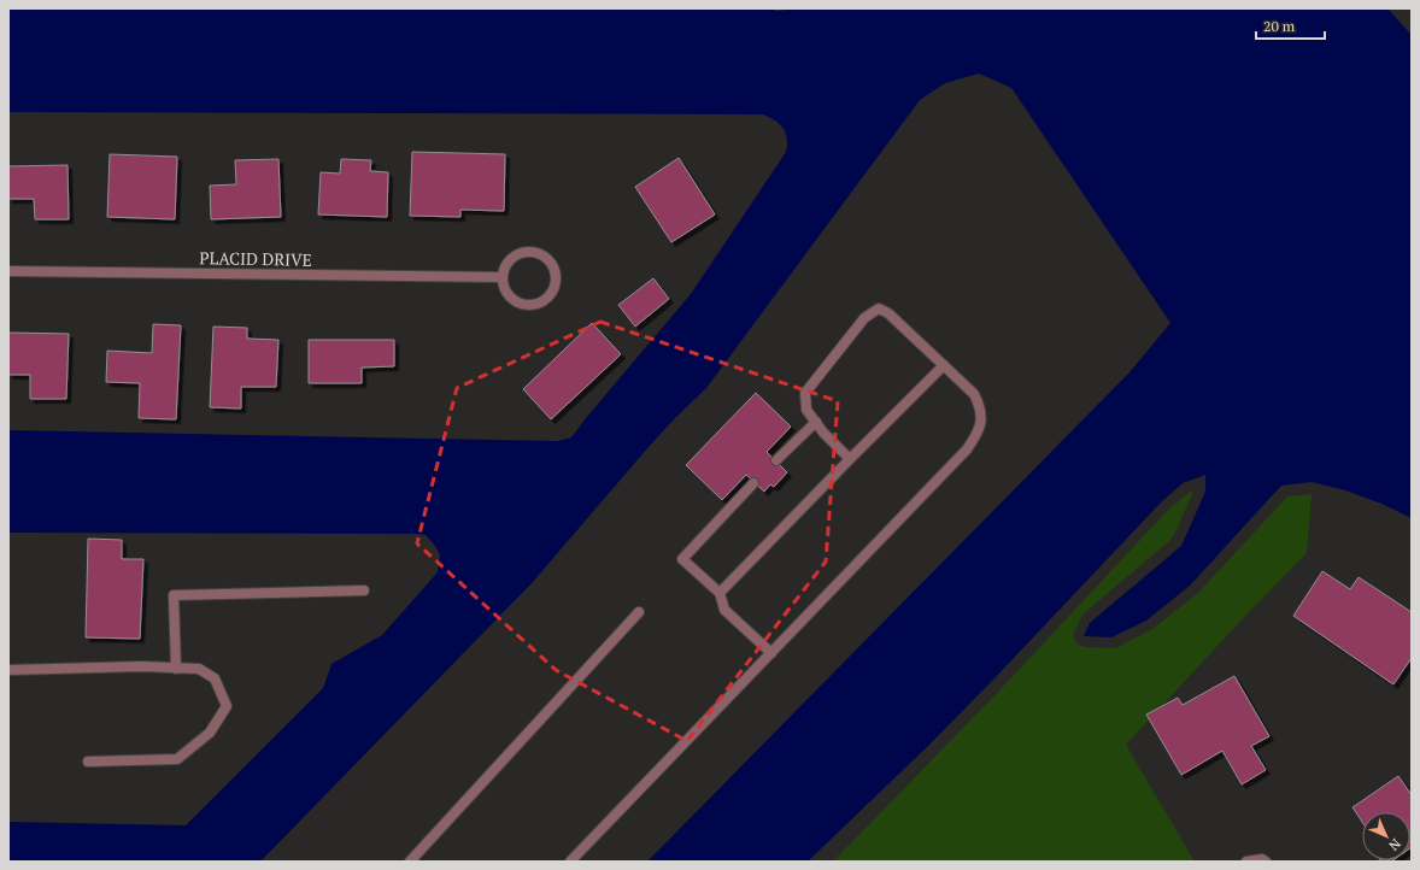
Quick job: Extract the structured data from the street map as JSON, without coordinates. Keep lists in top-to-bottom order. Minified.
{"streets":{"street":["PLACID DRIVE"]},"scale_bar":"20 m","north":"bottom right"}
